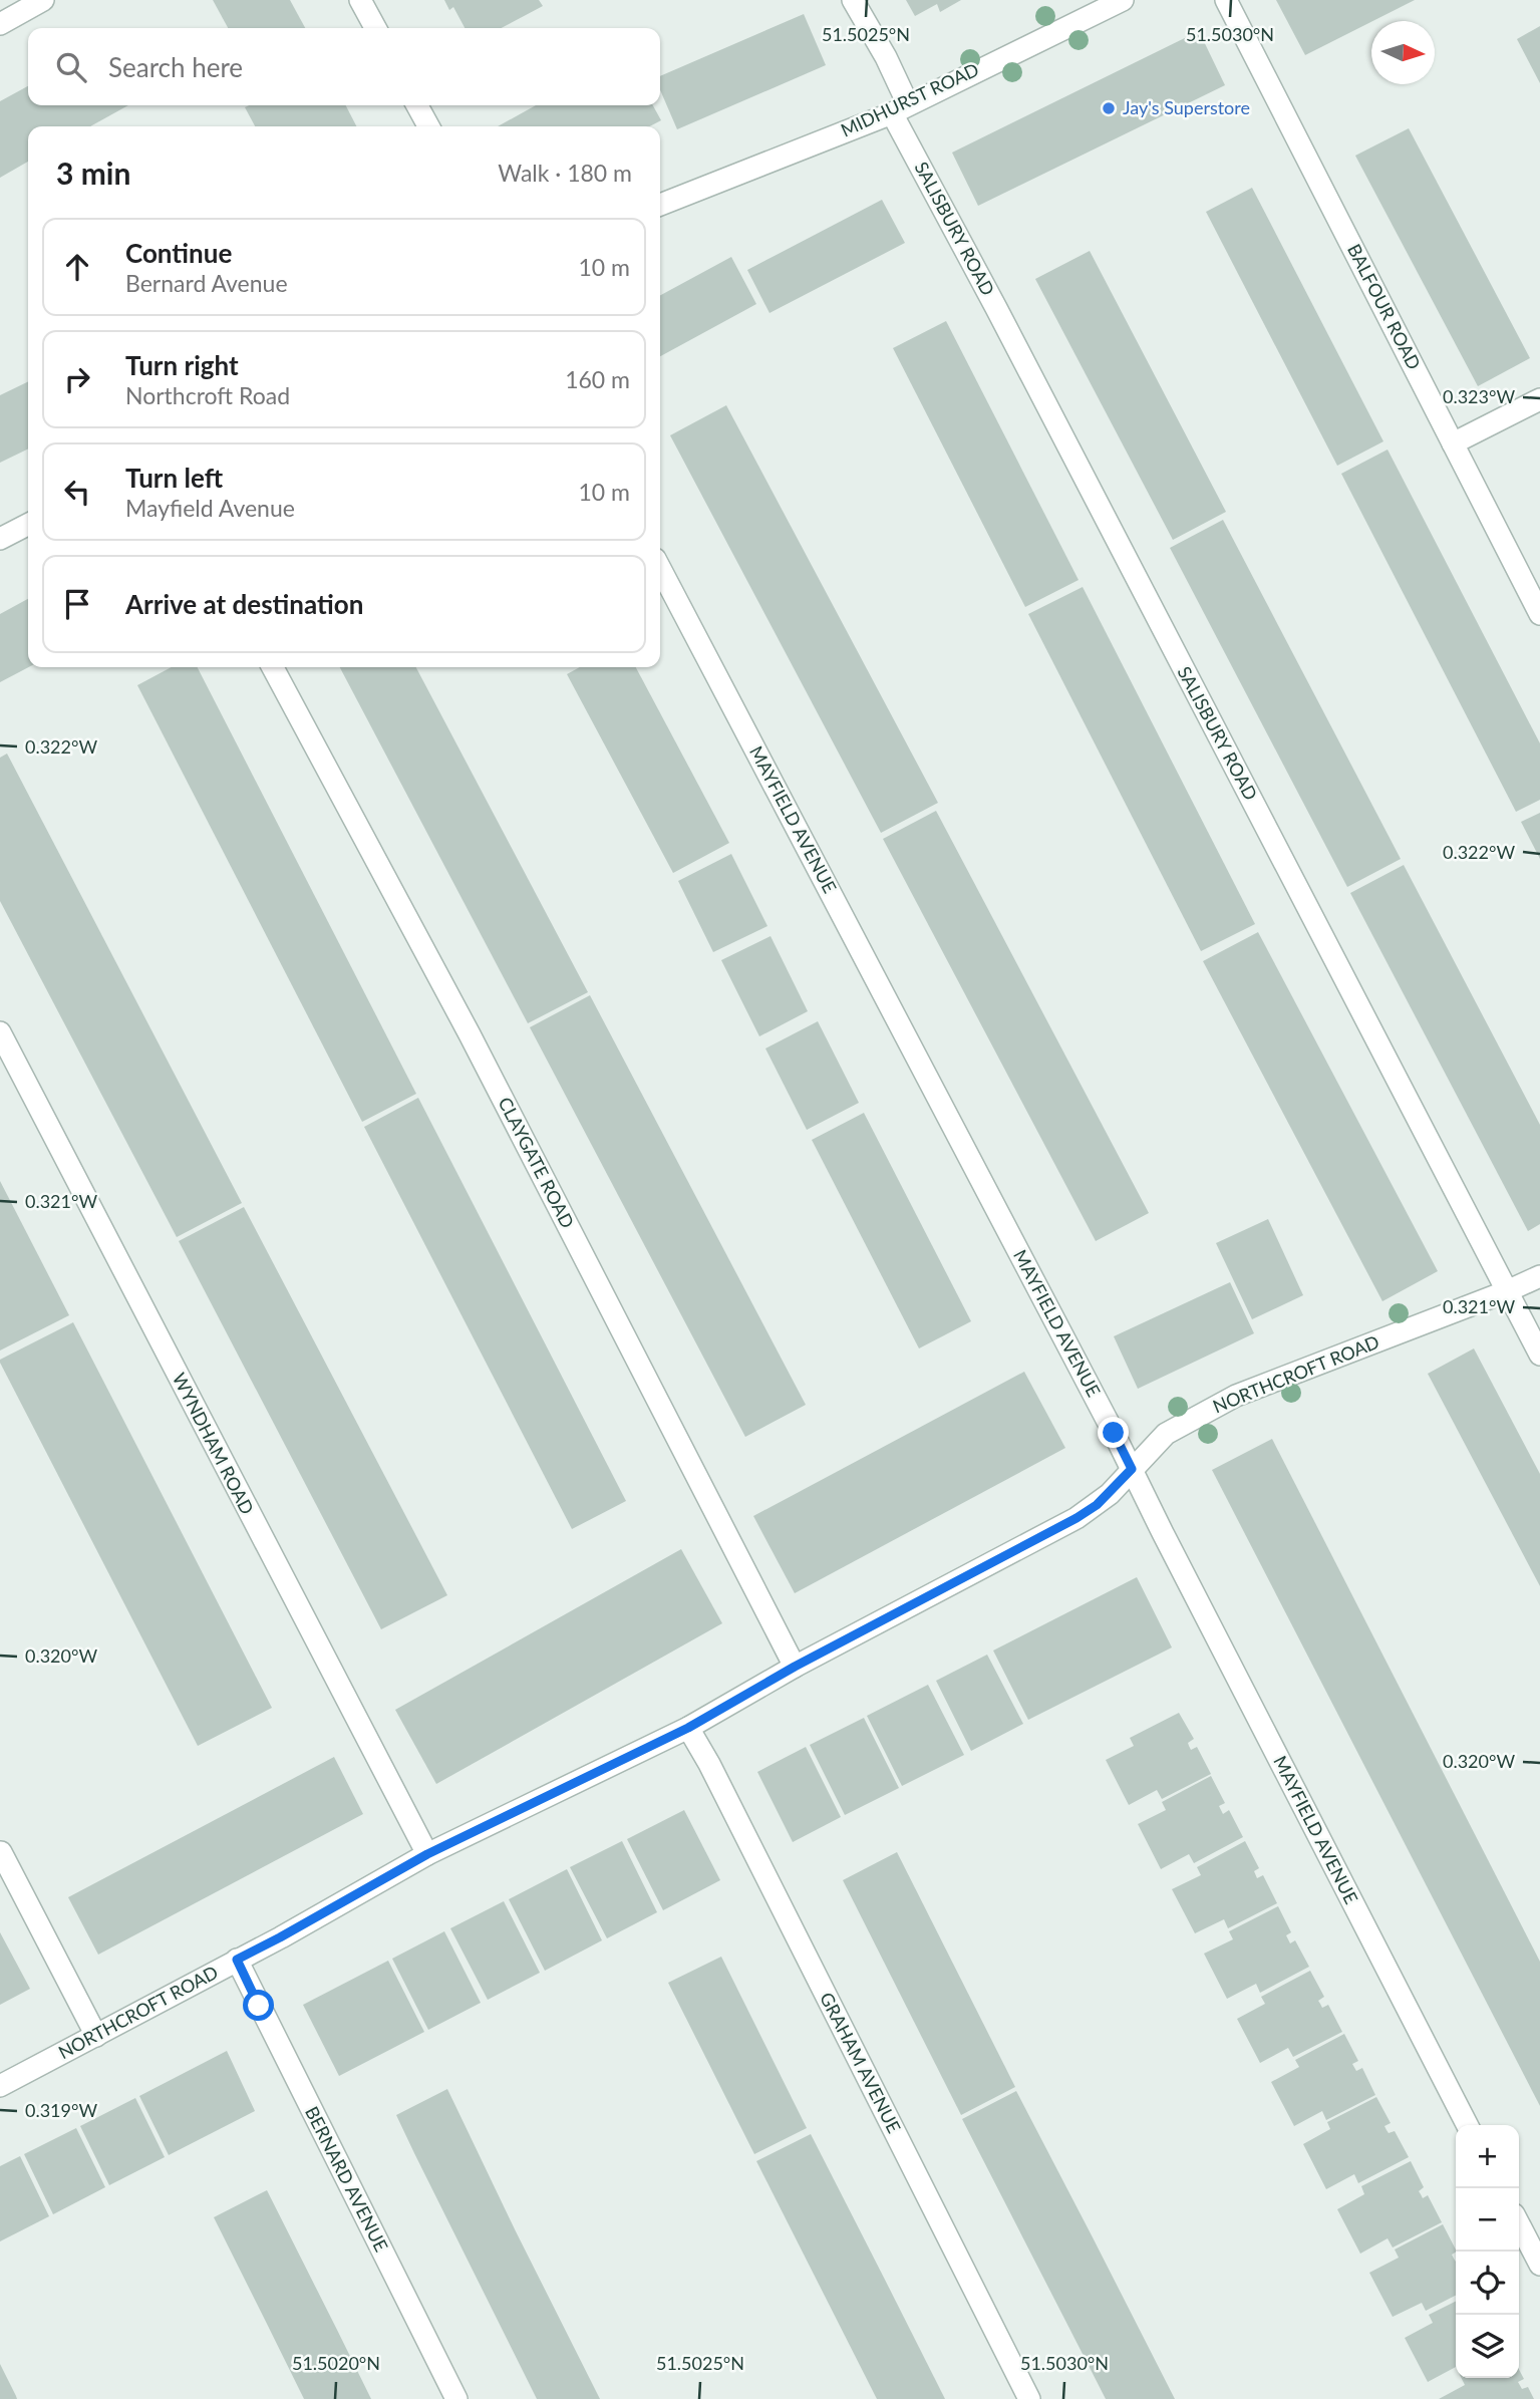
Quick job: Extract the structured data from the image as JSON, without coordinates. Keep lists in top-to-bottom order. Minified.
{"streets":{"street":["MIDHURST ROAD","SALISBURY ROAD","BALFOUR ROAD","MAYFIELD AVENUE","CLAYGATE ROAD","NORTHCROFT ROAD","WYNDHAM ROAD","GRAHAM AVENUE","BERNARD AVENUE"]},"crossings":[["MIDHURST ROAD","SALISBURY ROAD"],["SALISBURY ROAD","NORTHCROFT ROAD"],["MAYFIELD AVENUE","NORTHCROFT ROAD"],["CLAYGATE ROAD","NORTHCROFT ROAD"],["NORTHCROFT ROAD","WYNDHAM ROAD"],["NORTHCROFT ROAD","GRAHAM AVENUE"],["NORTHCROFT ROAD","BERNARD AVENUE"]],"places":["Jay's Superstore"],"north":"right","page":{"search":"Search here","heading":["3 min","Walk · 180 m"],"list":[["Continue","Bernard Avenue","10 m"],["Turn right","Northcroft Road","160 m"],["Turn left","Mayfield Avenue","10 m"],"Arrive at destination"],"map_buttons":["+","−"]},"coordinates":["51.5025°N","51.5030°N","0.323°W","0.322°W","0.321°W","0.320°W","0.319°W","51.5020°N"]}
